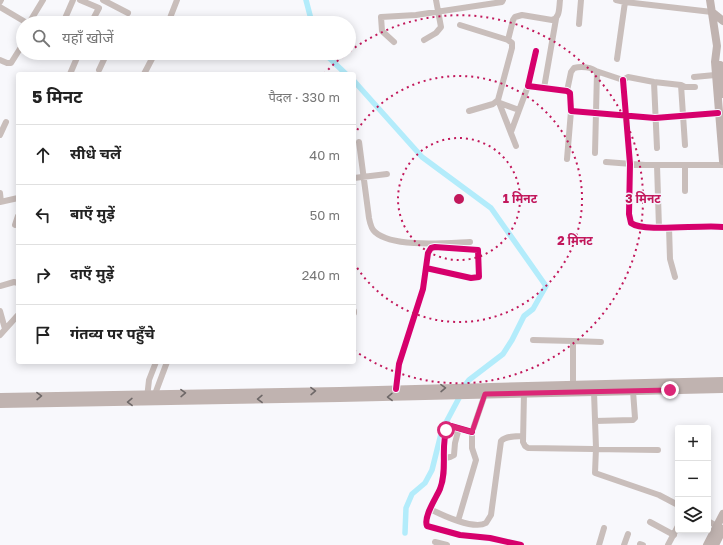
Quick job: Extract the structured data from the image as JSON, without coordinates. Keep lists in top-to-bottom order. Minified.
{"page":{"search":"यहाँ खोजें","heading":["5 मिनट","पैदल · 330 m"],"list":[["सीधे चलें","40 m"],["बाएँ मुड़ें","50 m"],["दाएँ मुड़ें","240 m"],"गंतव्य पर पहुँचे"],"map_buttons":["+","−"]},"rings":["1 मिनट","3 मिनट","2 मिनट"]}
